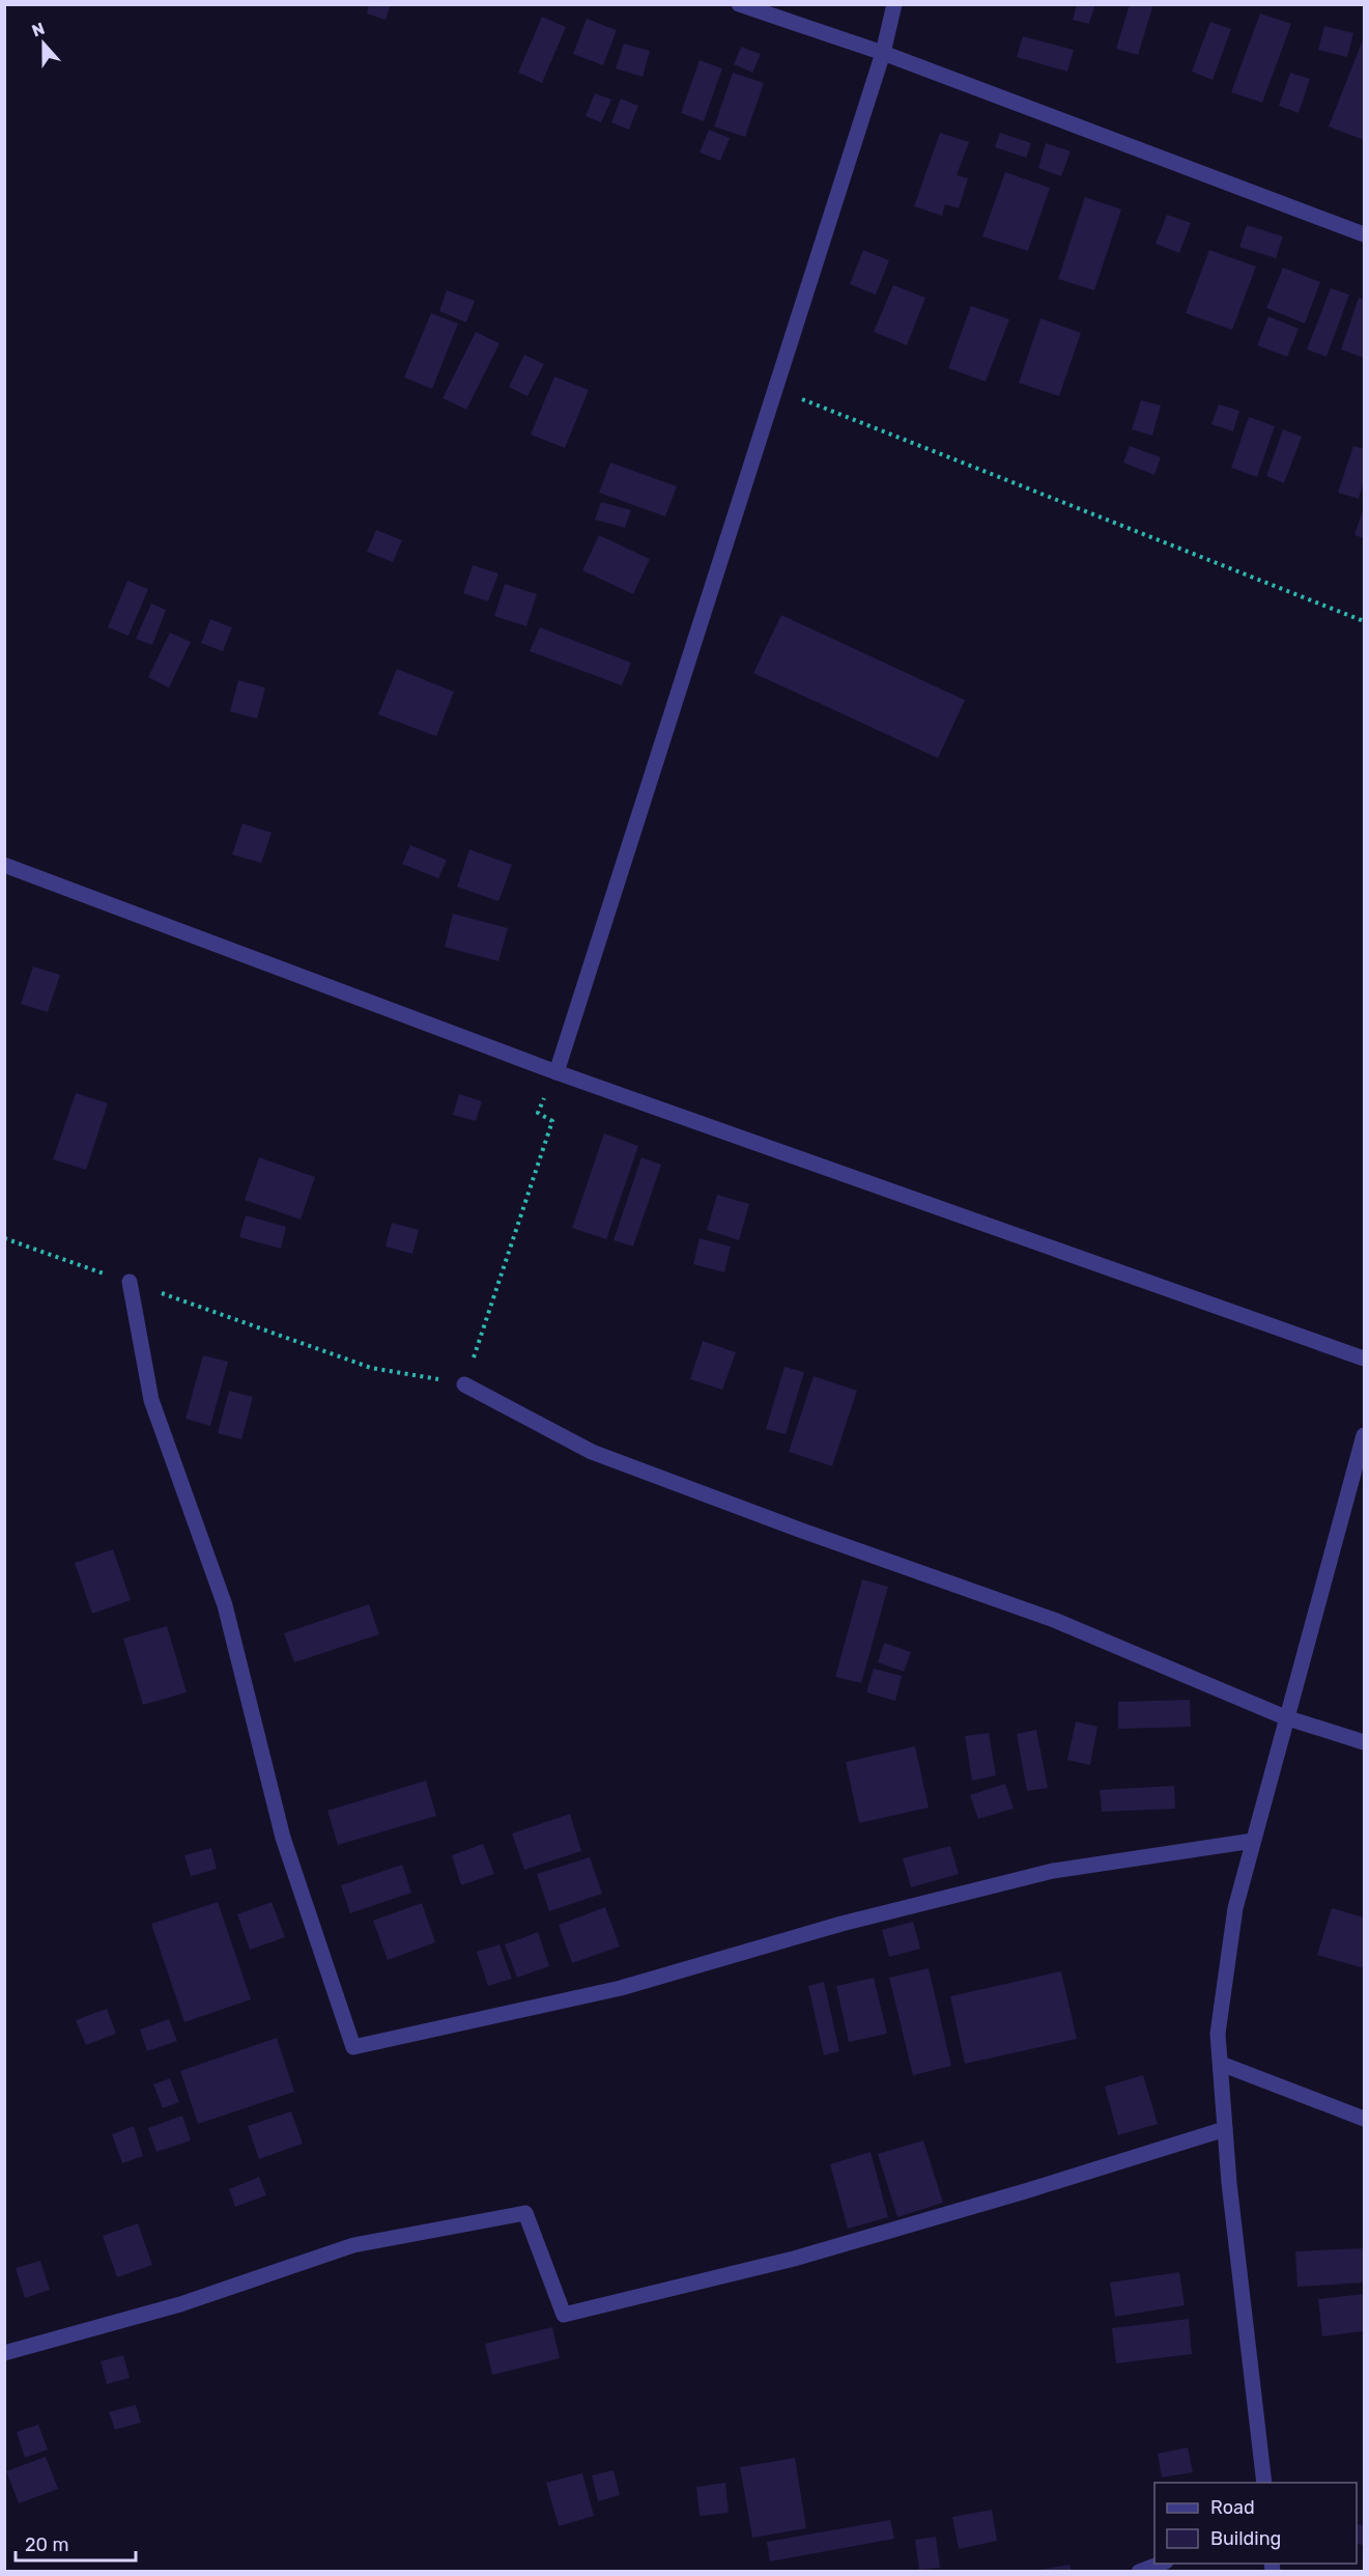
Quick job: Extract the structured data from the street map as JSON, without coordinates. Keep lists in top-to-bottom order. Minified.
{"legend":["Road","Building"],"scale_bar":"20 m","north":"top"}
